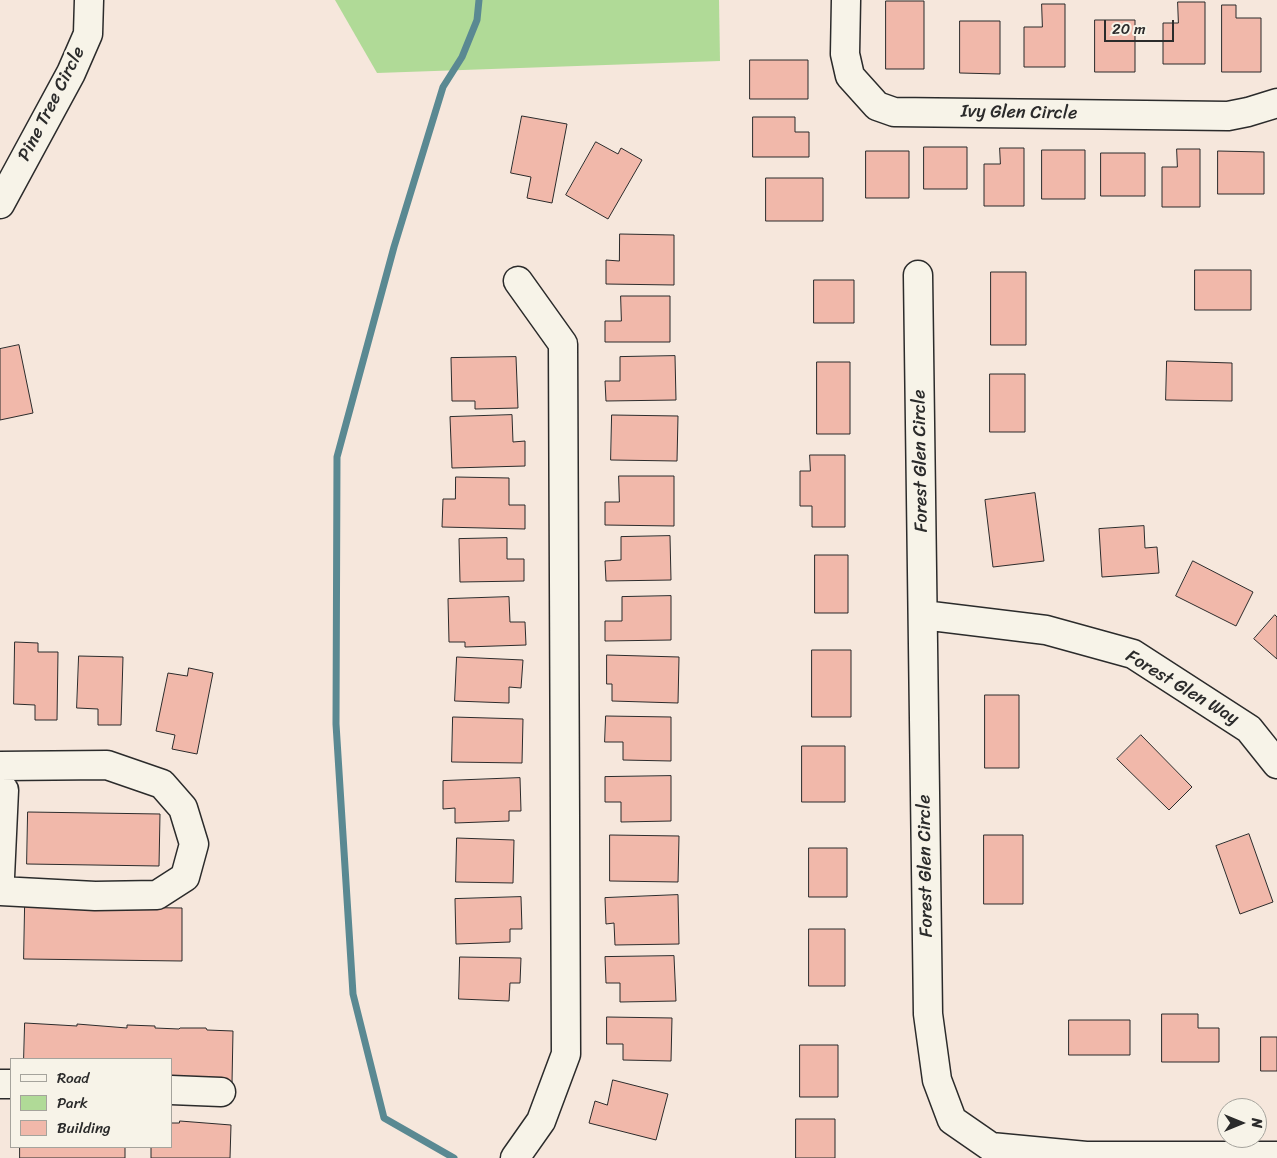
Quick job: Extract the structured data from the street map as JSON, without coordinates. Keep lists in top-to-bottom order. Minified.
{"streets":{"street":["Pine Tree Circle","Ivy Glen Circle","Forest Glen Circle","Forest Glen Way"]},"crossings":[["Forest Glen Circle","Forest Glen Way"]],"legend":["Road","Park","Building"],"scale_bar":"20 m","north":"right"}
